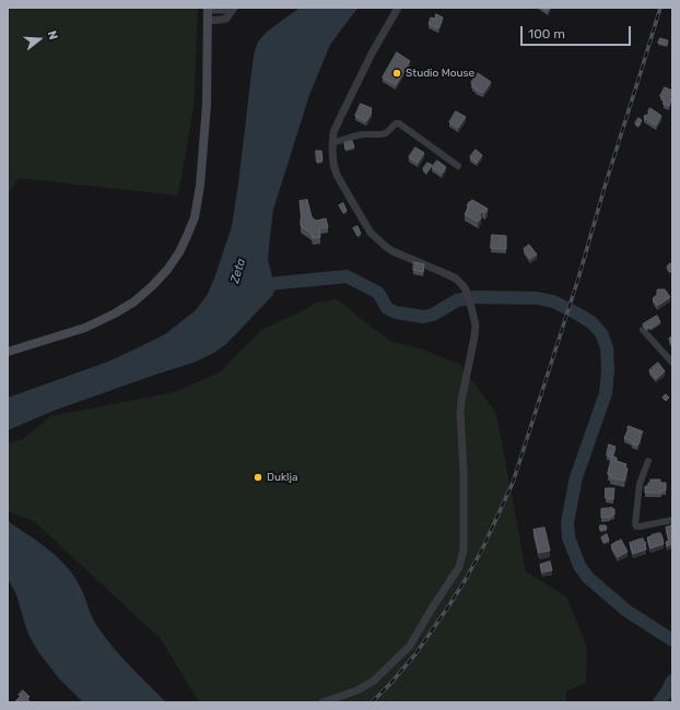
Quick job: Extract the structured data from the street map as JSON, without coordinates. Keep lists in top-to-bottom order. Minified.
{"water":["Zeta"],"places":["Studio Mouse","Duklja"],"scale_bar":"100 m","north":"right"}
